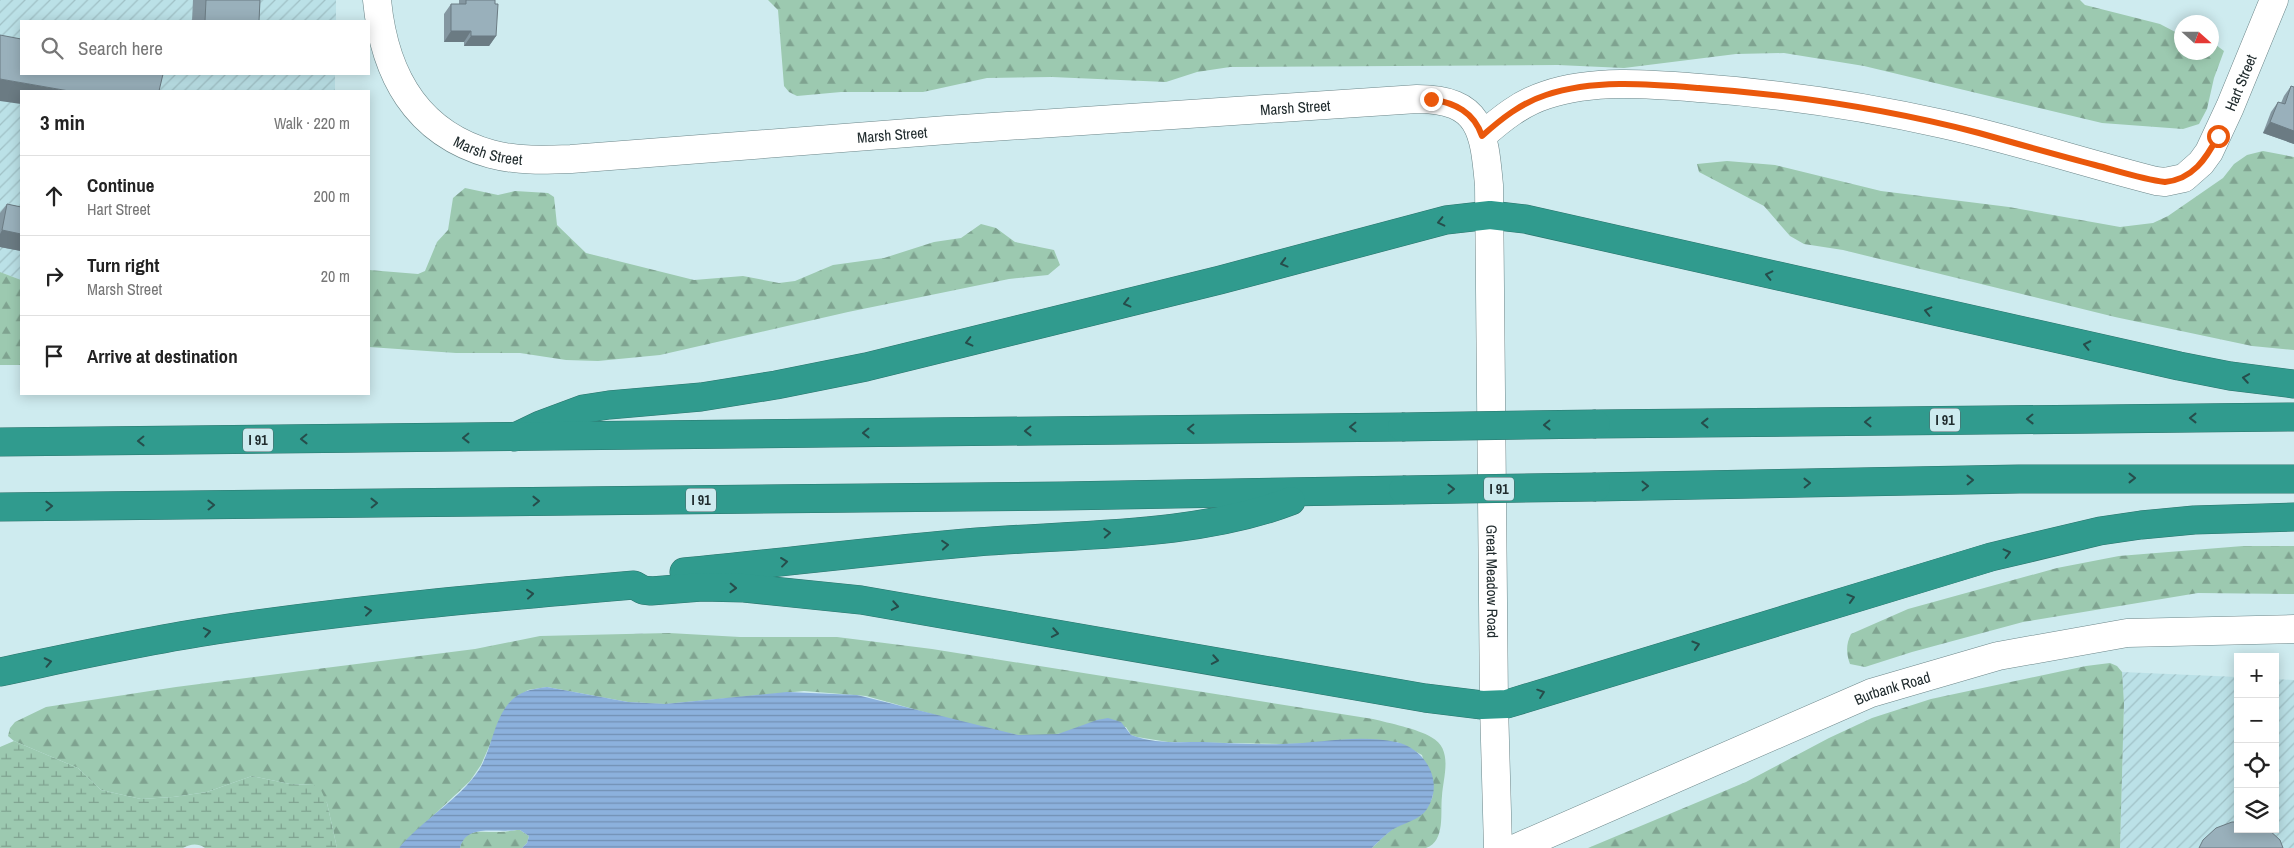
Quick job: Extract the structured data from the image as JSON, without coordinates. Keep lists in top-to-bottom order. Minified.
{"streets":{"highway":["I 91"],"street":["Hart Street","Marsh Street","Great Meadow Road","Burbank Road"]},"crossings":[["Hart Street","Marsh Street"],["Hart Street","Great Meadow Road"],["Marsh Street","Great Meadow Road"]],"north":"right","page":{"search":"Search here","heading":["3 min","Walk · 220 m"],"list":[["Continue","Hart Street","200 m"],["Turn right","Marsh Street","20 m"],"Arrive at destination"],"map_buttons":["+","−"]}}
